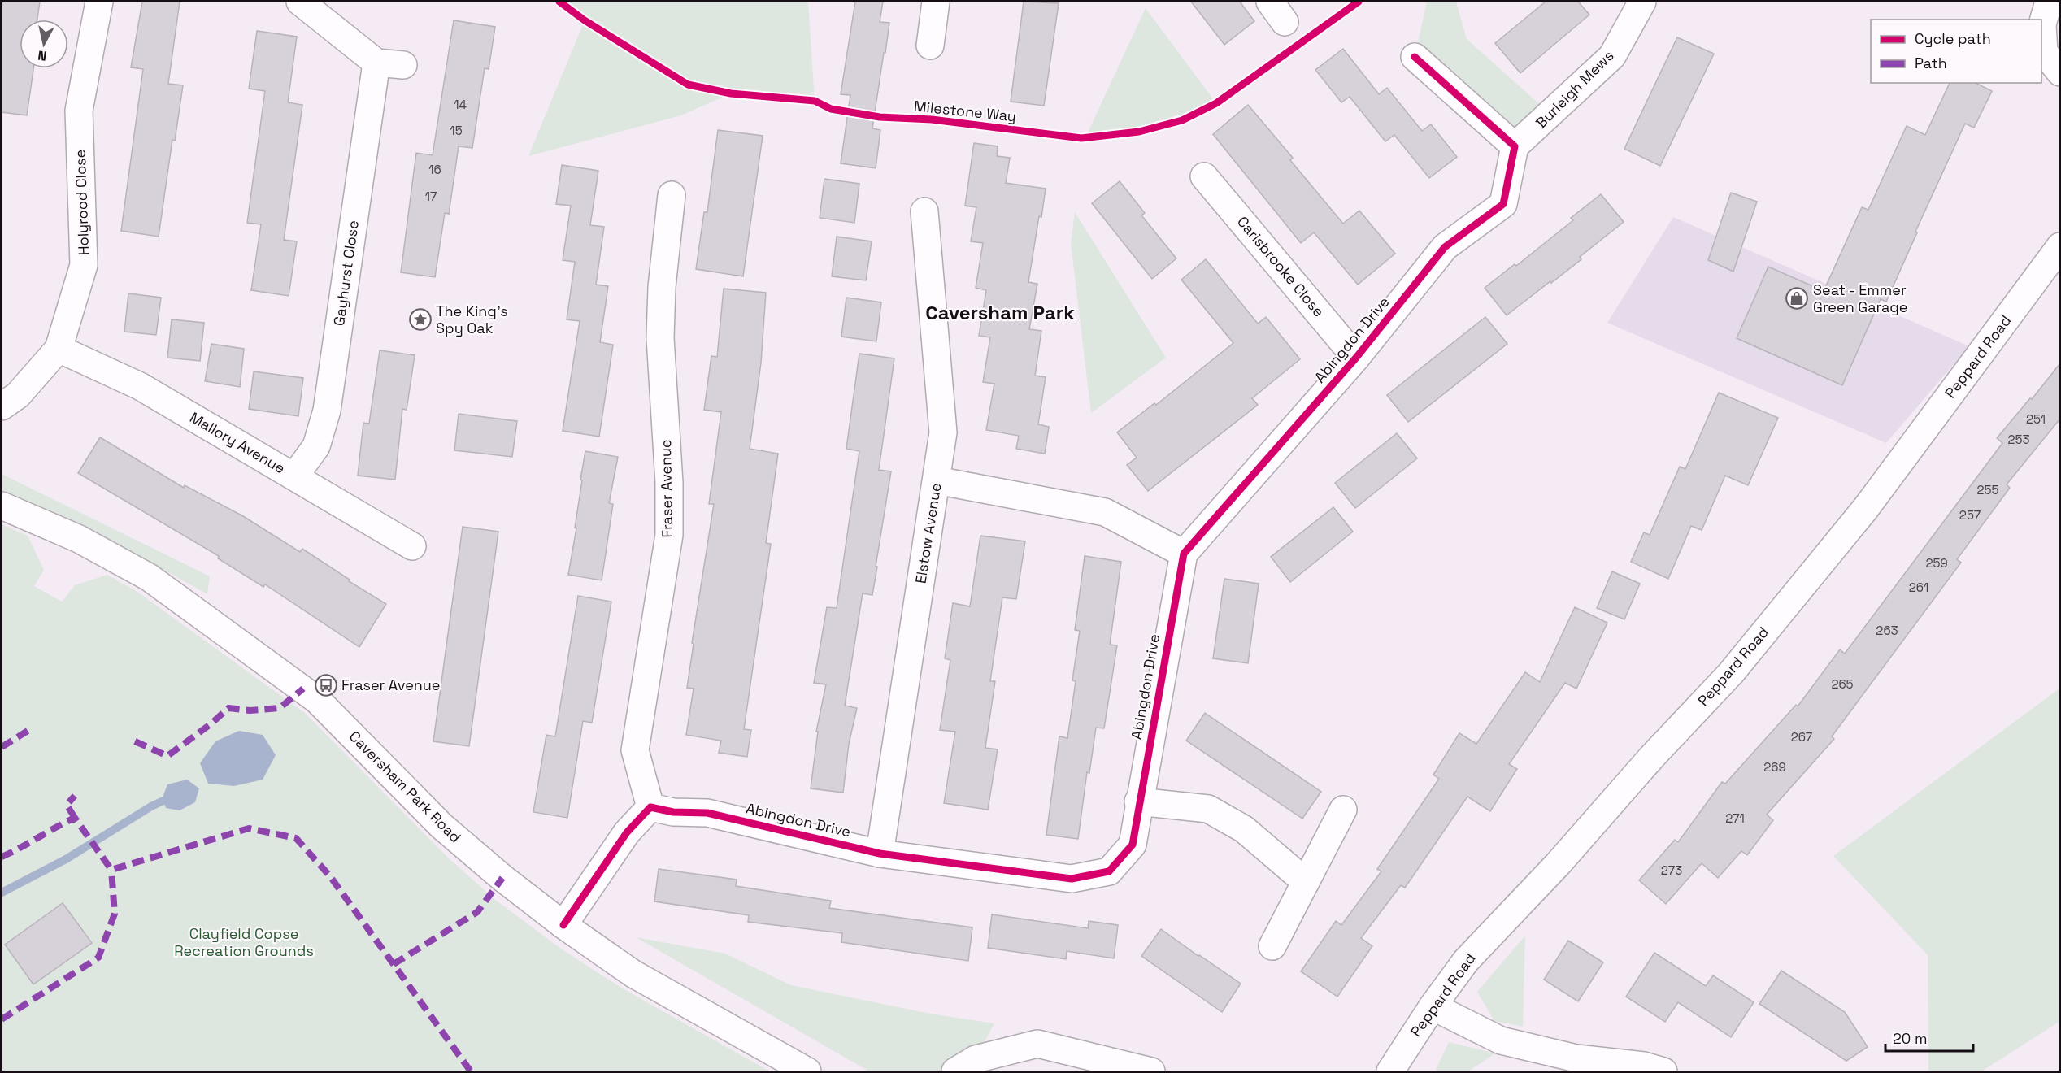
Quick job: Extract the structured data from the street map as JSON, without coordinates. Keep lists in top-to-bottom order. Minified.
{"streets":{"street":["Burleigh Mews","Holyrood Close","Carisbrooke Close","Gayhurst Close","Abingdon Drive","Peppard Road","Mallory Avenue","Fraser Avenue","Elstow Avenue","Caversham Park Road"],"cycle path":["Milestone Way"]},"crossings":[["Burleigh Mews","Abingdon Drive"],["Holyrood Close","Mallory Avenue"],["Carisbrooke Close","Abingdon Drive"],["Gayhurst Close","Mallory Avenue"],["Abingdon Drive","Fraser Avenue"],["Abingdon Drive","Elstow Avenue"]],"districts":["Caversham Park"],"parks":["Clayfield Copse Recreation Grounds"],"places":{"shop":["Seat - Emmer Green Garage"],"place":["The King's Spy Oak"],"bus stop":["Fraser Avenue"]},"house_numbers":["14","15","16","17","251","253","255","257","259","261","263","265","267","269","271","273"],"legend":["Cycle path","Path"],"scale_bar":"20 m","north":"bottom"}
